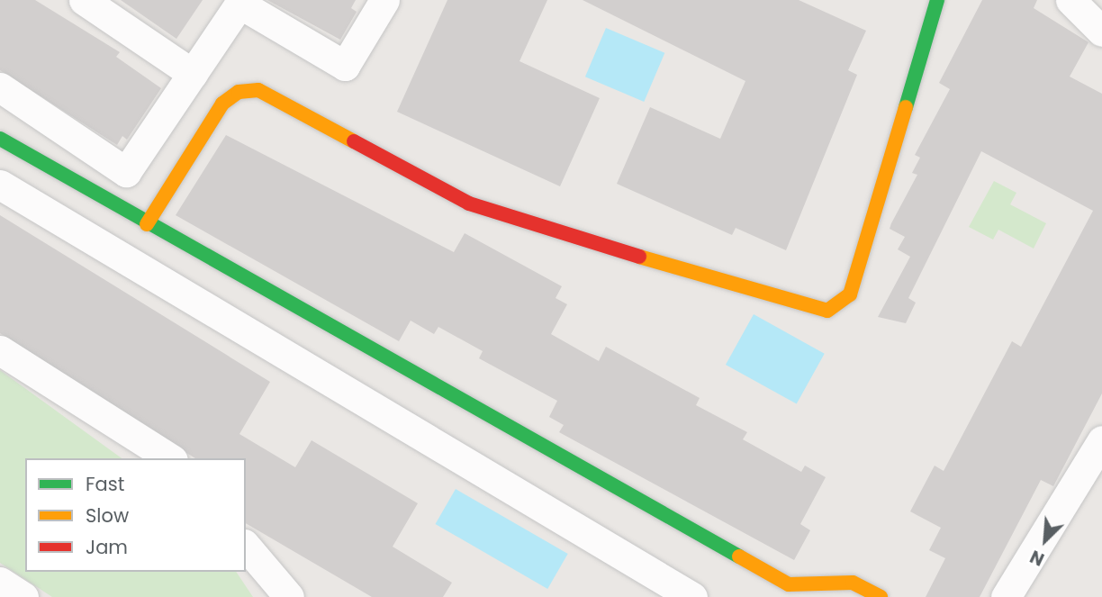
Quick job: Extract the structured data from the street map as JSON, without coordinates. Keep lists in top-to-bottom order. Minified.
{"legend":["Fast","Slow","Jam"],"north":"bottom left"}
